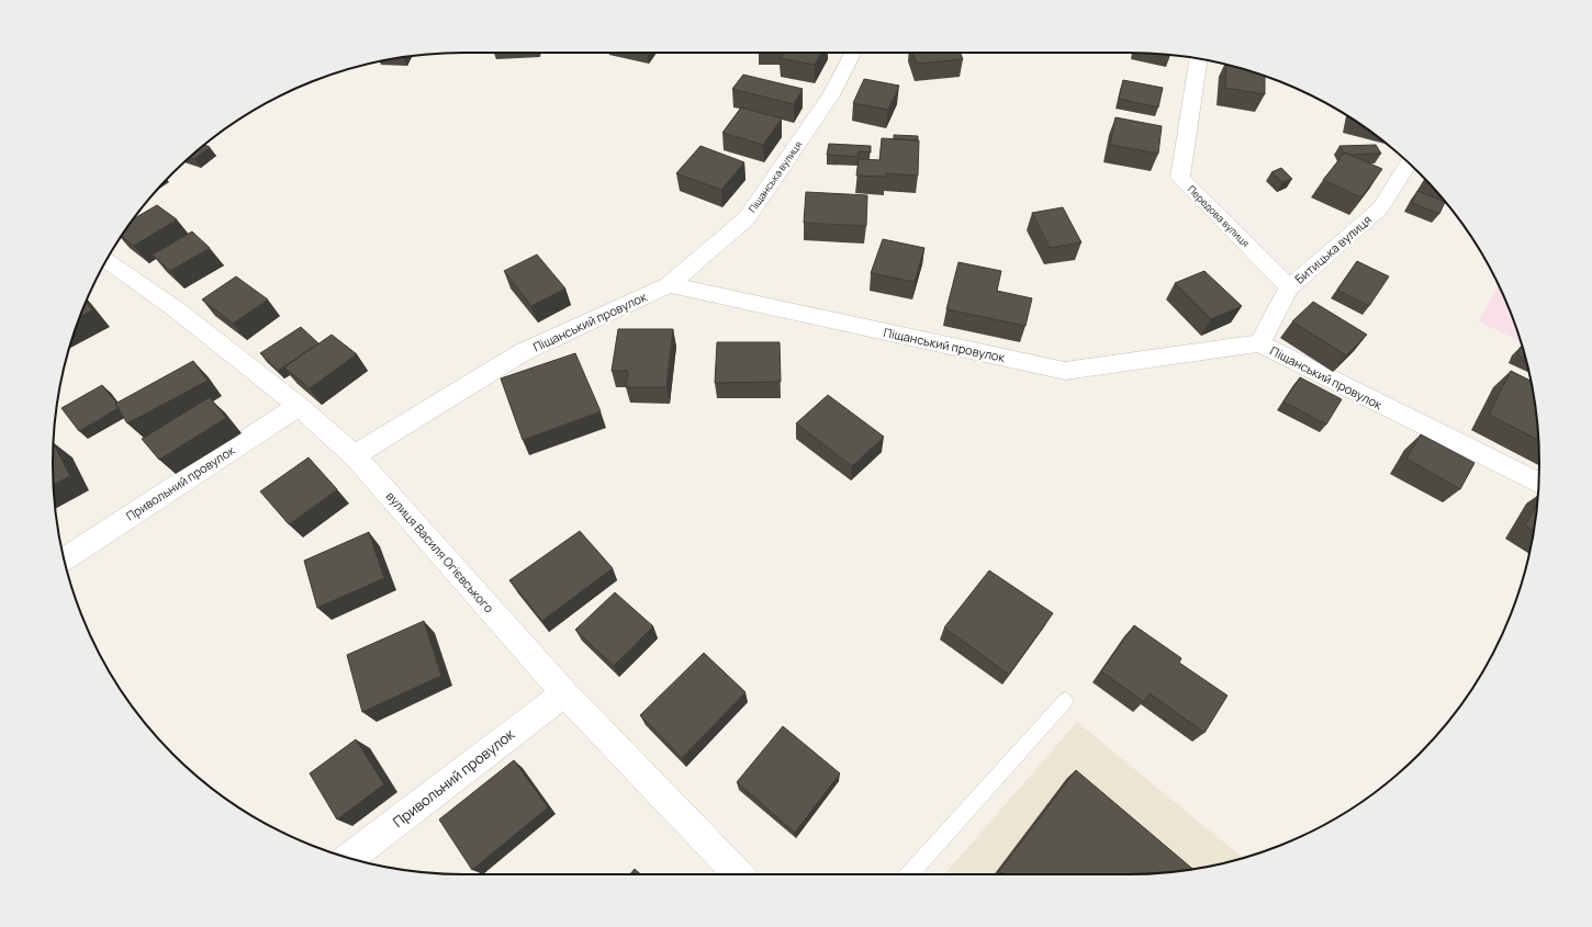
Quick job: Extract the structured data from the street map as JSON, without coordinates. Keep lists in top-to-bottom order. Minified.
{"streets":{"street":["Піщанська вулиця","Передова вулиця","Битицька вулиця","Піщанський провулок","Привольний провулок","вулиця Василя Огієвського"]},"crossings":[["Піщанська вулиця","Піщанський провулок"],["Передова вулиця","Битицька вулиця"],["Битицька вулиця","Піщанський провулок"],["Піщанський провулок","вулиця Василя Огієвського"],["Привольний провулок","вулиця Василя Огієвського"]]}
